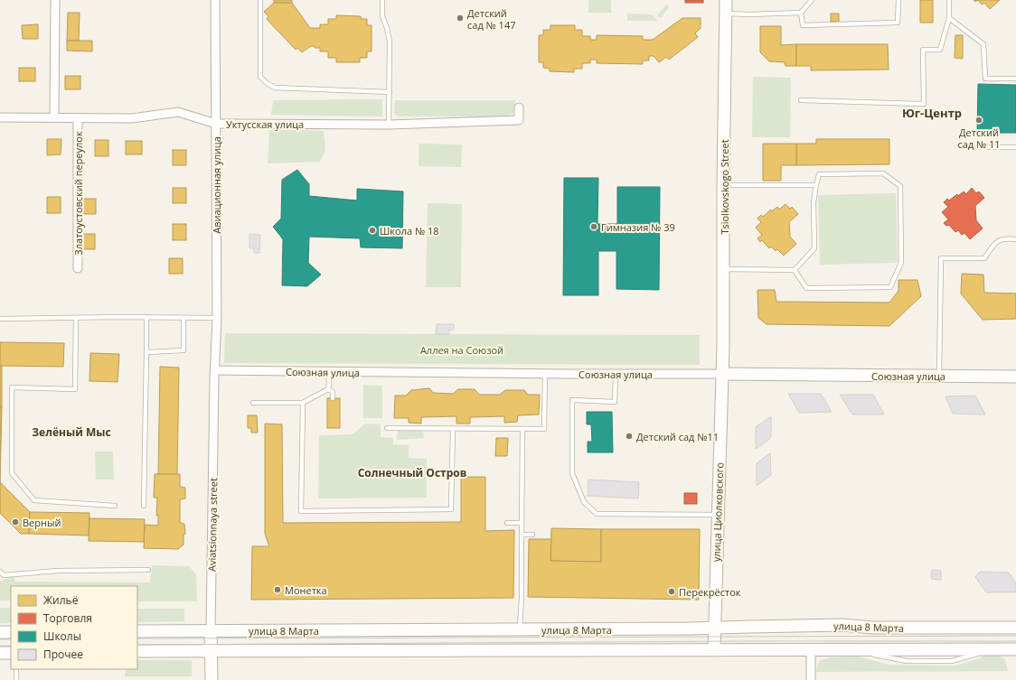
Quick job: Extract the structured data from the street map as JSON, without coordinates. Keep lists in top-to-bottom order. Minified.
{"streets":{"main road":["Tsiolkovskogo Street","Союзная улица","улица Циолковского","Aviatsionnaya street","улица 8 Марта"],"street":["Уктусская улица","Авиационная улица","Златоустовский переулок"]},"crossings":[["Уктусская улица","Авиационная улица"],["Уктусская улица","Златоустовский переулок"],["Авиационная улица","Союзная улица"],["Авиационная улица","Aviatsionnaya street"],["Tsiolkovskogo Street","Союзная улица"],["Tsiolkovskogo Street","улица Циолковского"],["Союзная улица","улица Циолковского"],["Союзная улица","Aviatsionnaya street"],["улица Циолковского","улица 8 Марта"],["Aviatsionnaya street","улица 8 Марта"]],"districts":["Юг-Центр","Зелёный Мыс","Солнечный Остров"],"parks":["Аллея на Союзой"],"places":["Детский сад № 147","Детский сад № 11","Гимназия № 39","Школа № 18","Детский сад №11","Верный","Монетка","Перекрёсток"],"legend":["Жильё","Торговля","Школы","Прочее"]}
